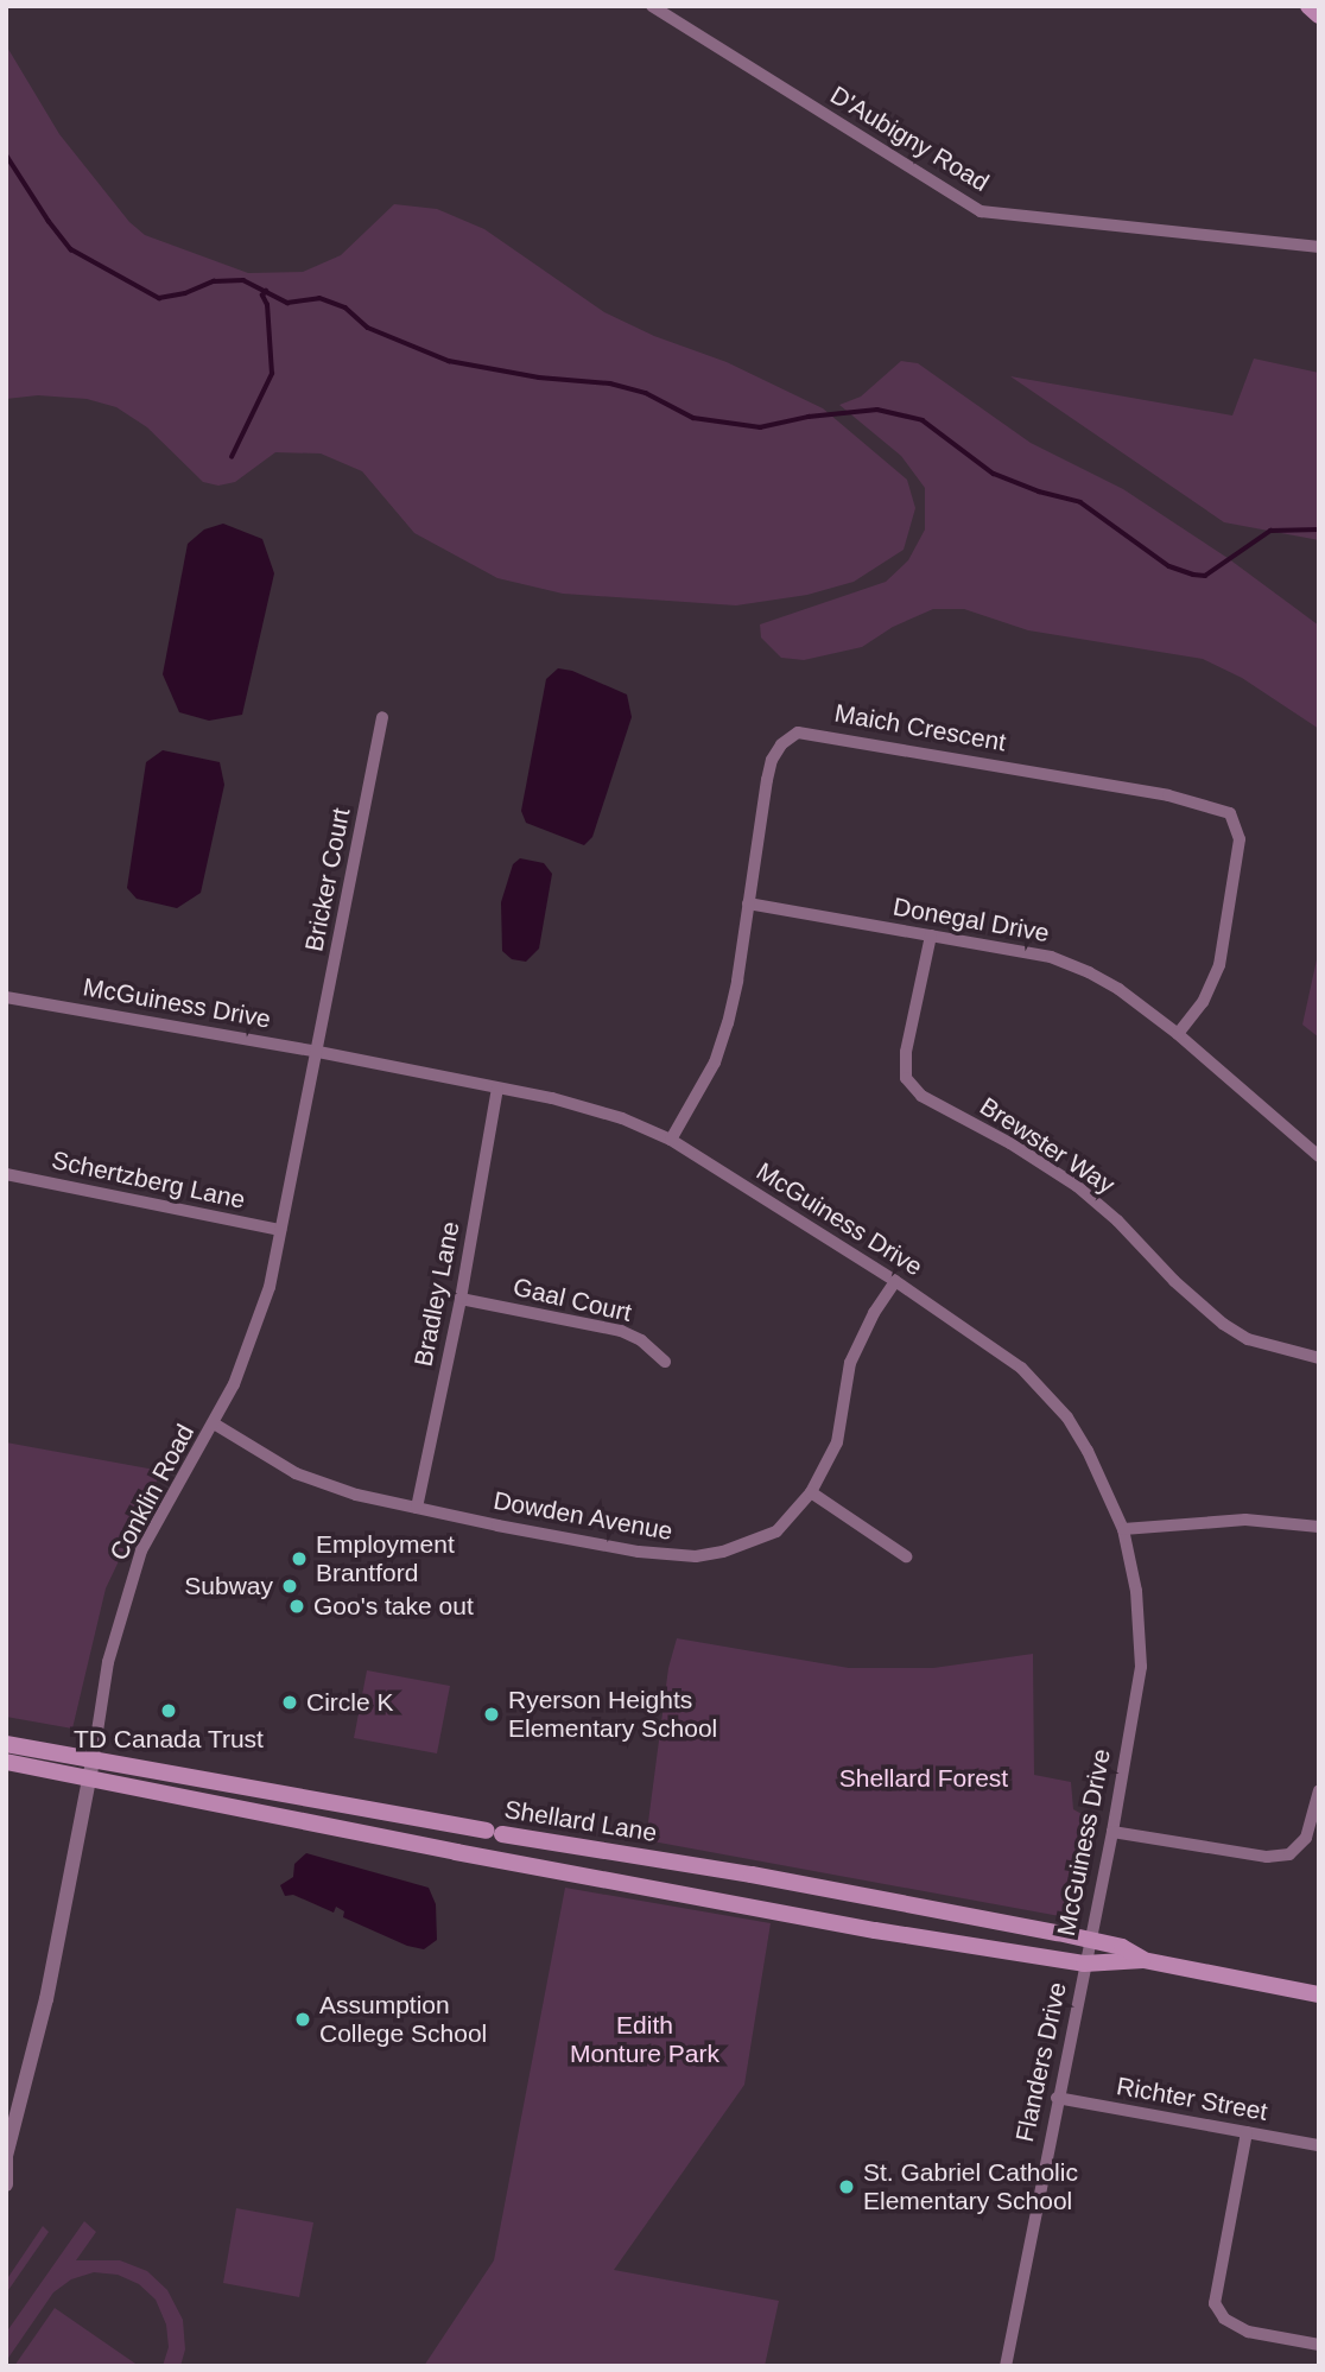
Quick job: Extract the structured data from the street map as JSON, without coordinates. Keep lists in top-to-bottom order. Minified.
{"streets":{"main road":["Shellard Lane"],"street":["D'Aubigny Road","Maich Crescent","Bricker Court","Donegal Drive","McGuiness Drive","Brewster Way","Schertzberg Lane","Bradley Lane","Gaal Court","Conklin Road","Dowden Avenue","Flanders Drive","Richter Street"]},"crossings":[["Maich Crescent","Donegal Drive"],["Maich Crescent","McGuiness Drive"],["Bricker Court","McGuiness Drive"],["Bricker Court","Conklin Road"],["Donegal Drive","Brewster Way"],["McGuiness Drive","Bradley Lane"],["McGuiness Drive","Conklin Road"],["McGuiness Drive","Dowden Avenue"],["McGuiness Drive","Shellard Lane"],["McGuiness Drive","Flanders Drive"],["Schertzberg Lane","Conklin Road"],["Bradley Lane","Gaal Court"],["Bradley Lane","Dowden Avenue"],["Conklin Road","Dowden Avenue"],["Conklin Road","Shellard Lane"],["Shellard Lane","Flanders Drive"],["Flanders Drive","Richter Street"]],"parks":["Shellard Forest","Edith Monture Park"],"places":["Employment Brantford","Subway","Goo's take out","Circle K","TD Canada Trust","Ryerson Heights Elementary School","Assumption College School","St. Gabriel Catholic Elementary School"]}
